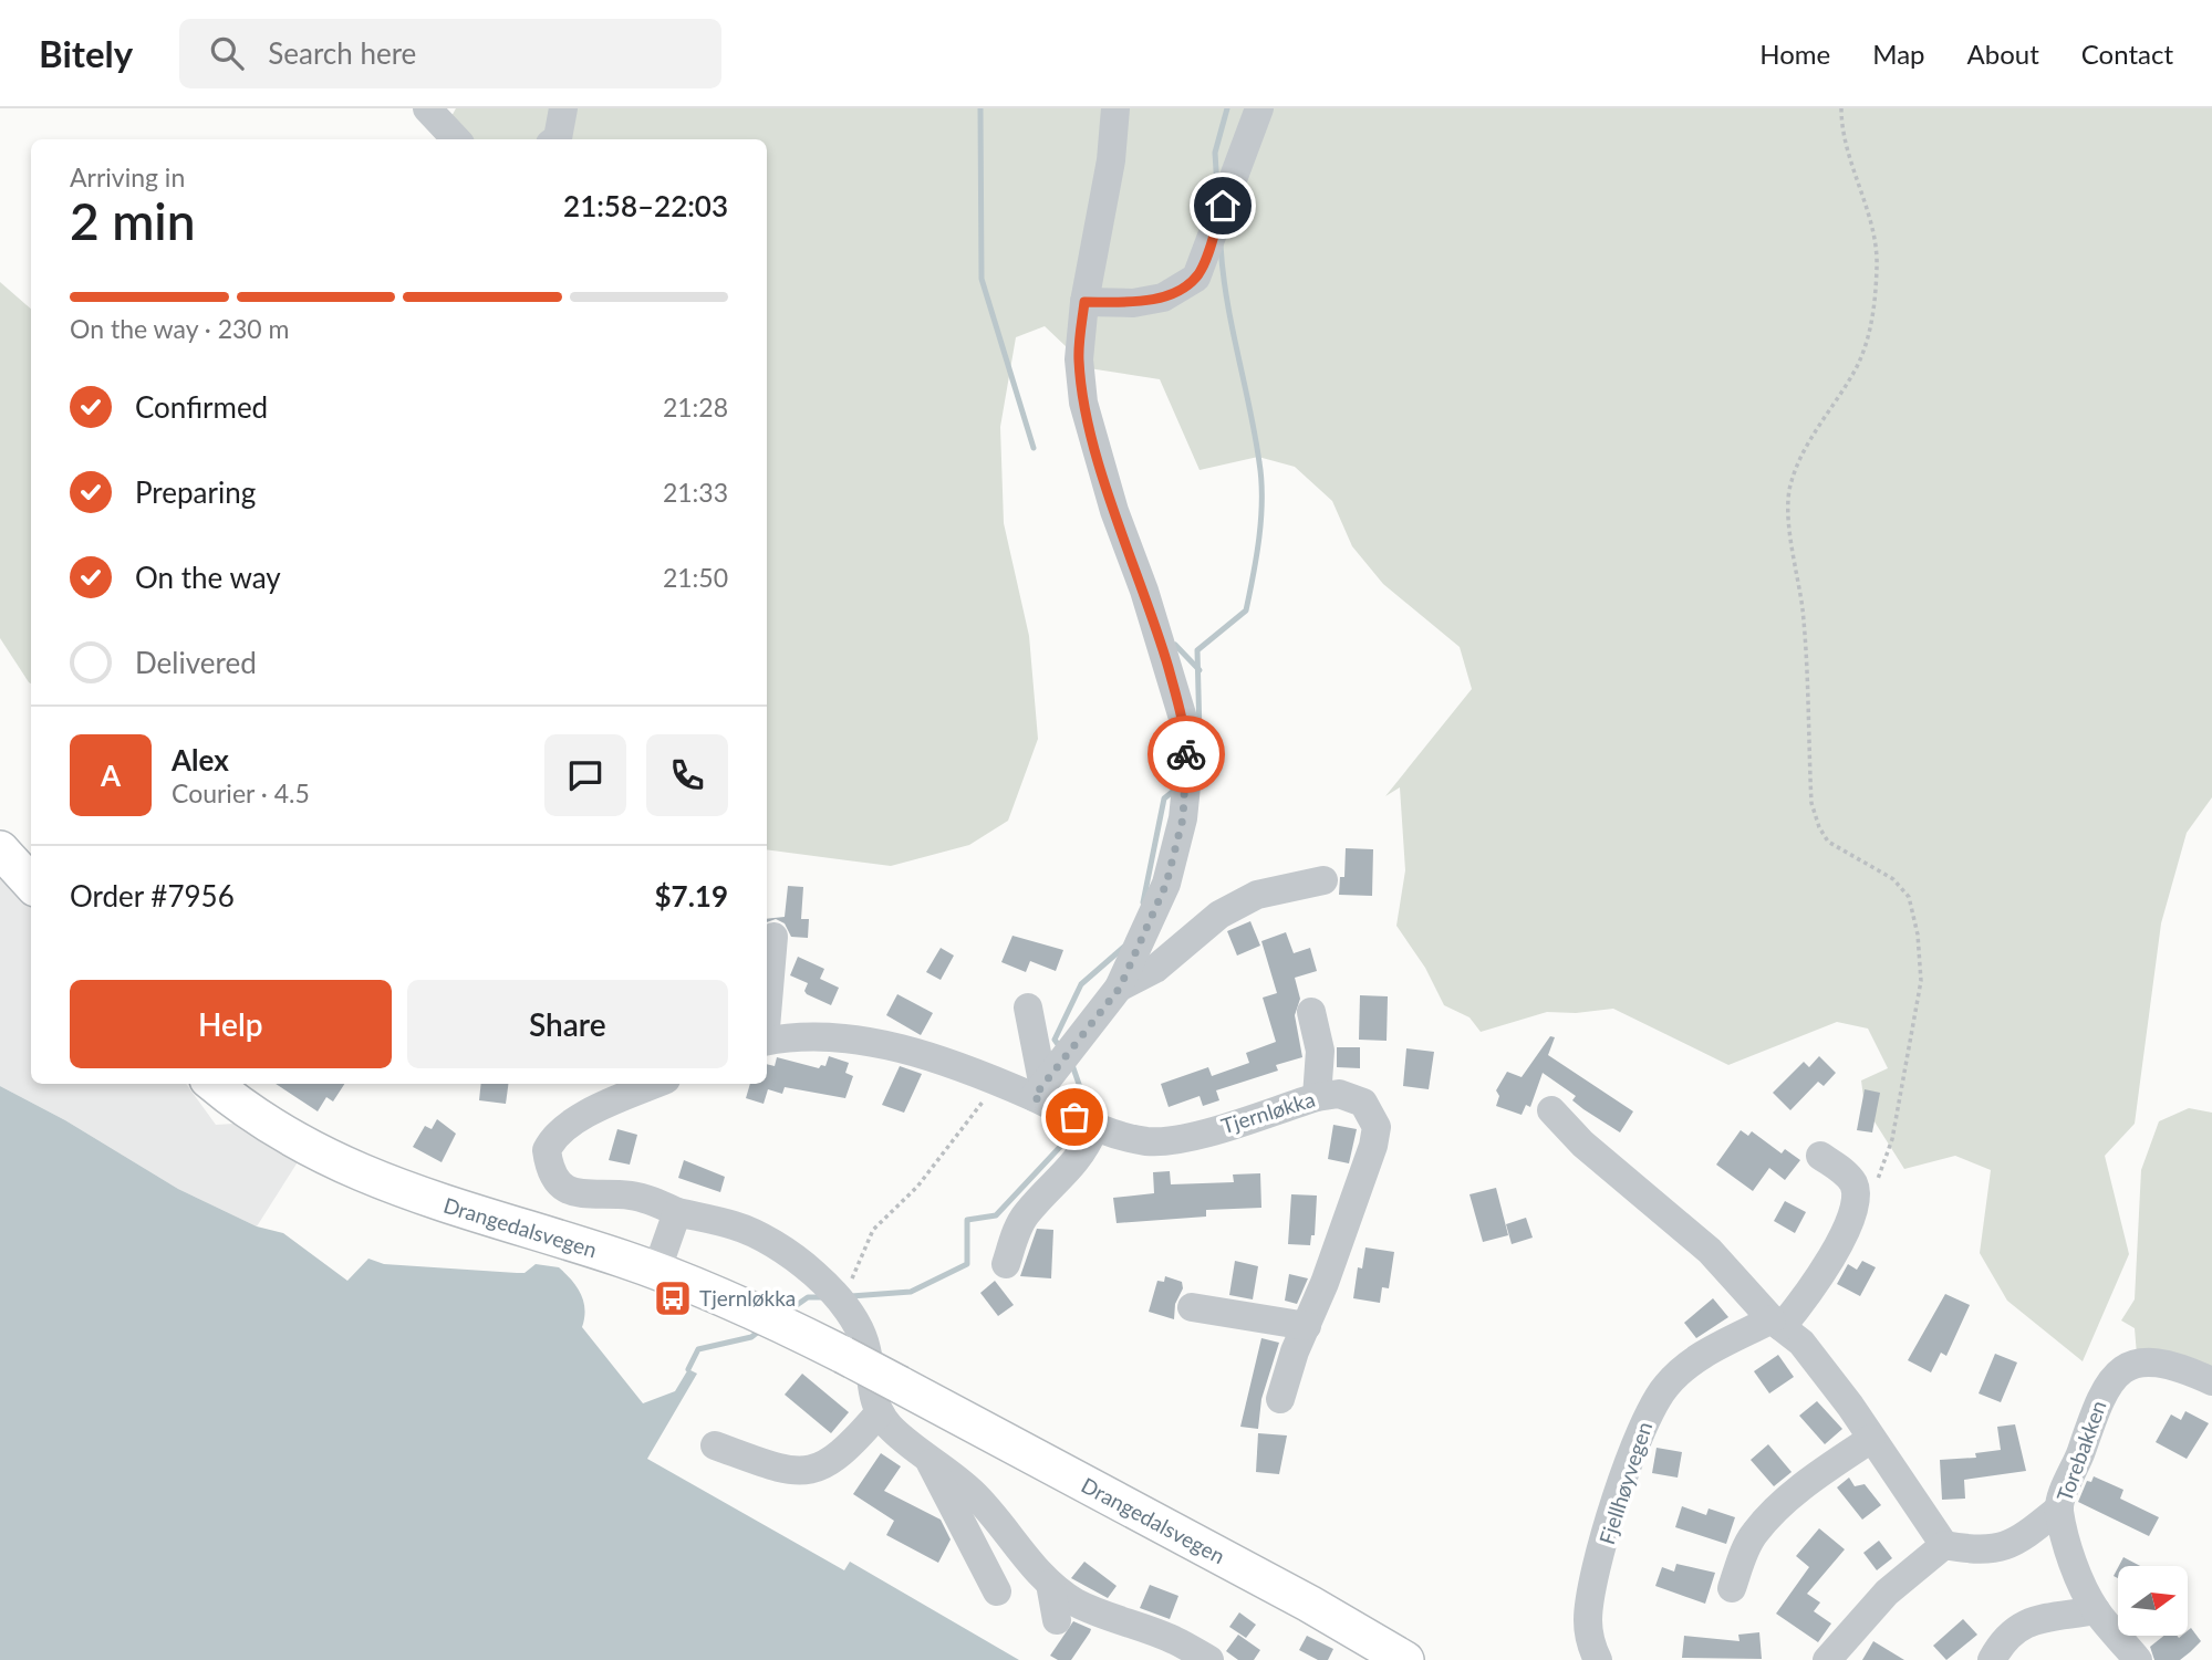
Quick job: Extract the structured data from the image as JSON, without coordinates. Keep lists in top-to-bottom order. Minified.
{"streets":{"main road":["Drangedalsvegen"],"street":["Tjernløkka","Torebakken","Fjellhøyvegen"]},"places":{"bus stop":["Tjernløkka"]},"north":"right","page":{"header":"Bitely","search":"Search here","nav":["Home","Map","About","Contact"],"heading":["2 min","Arriving in","21:58–22:03"],"panel":["Alex","Courier · 4.5","Order #7956","$7.19"],"bar":"On the way · 230 m","list":[["Confirmed","21:28"],["Preparing","21:33"],["On the way","21:50"],"Delivered"],"round":"A","buttons":["Help","Share"]}}
